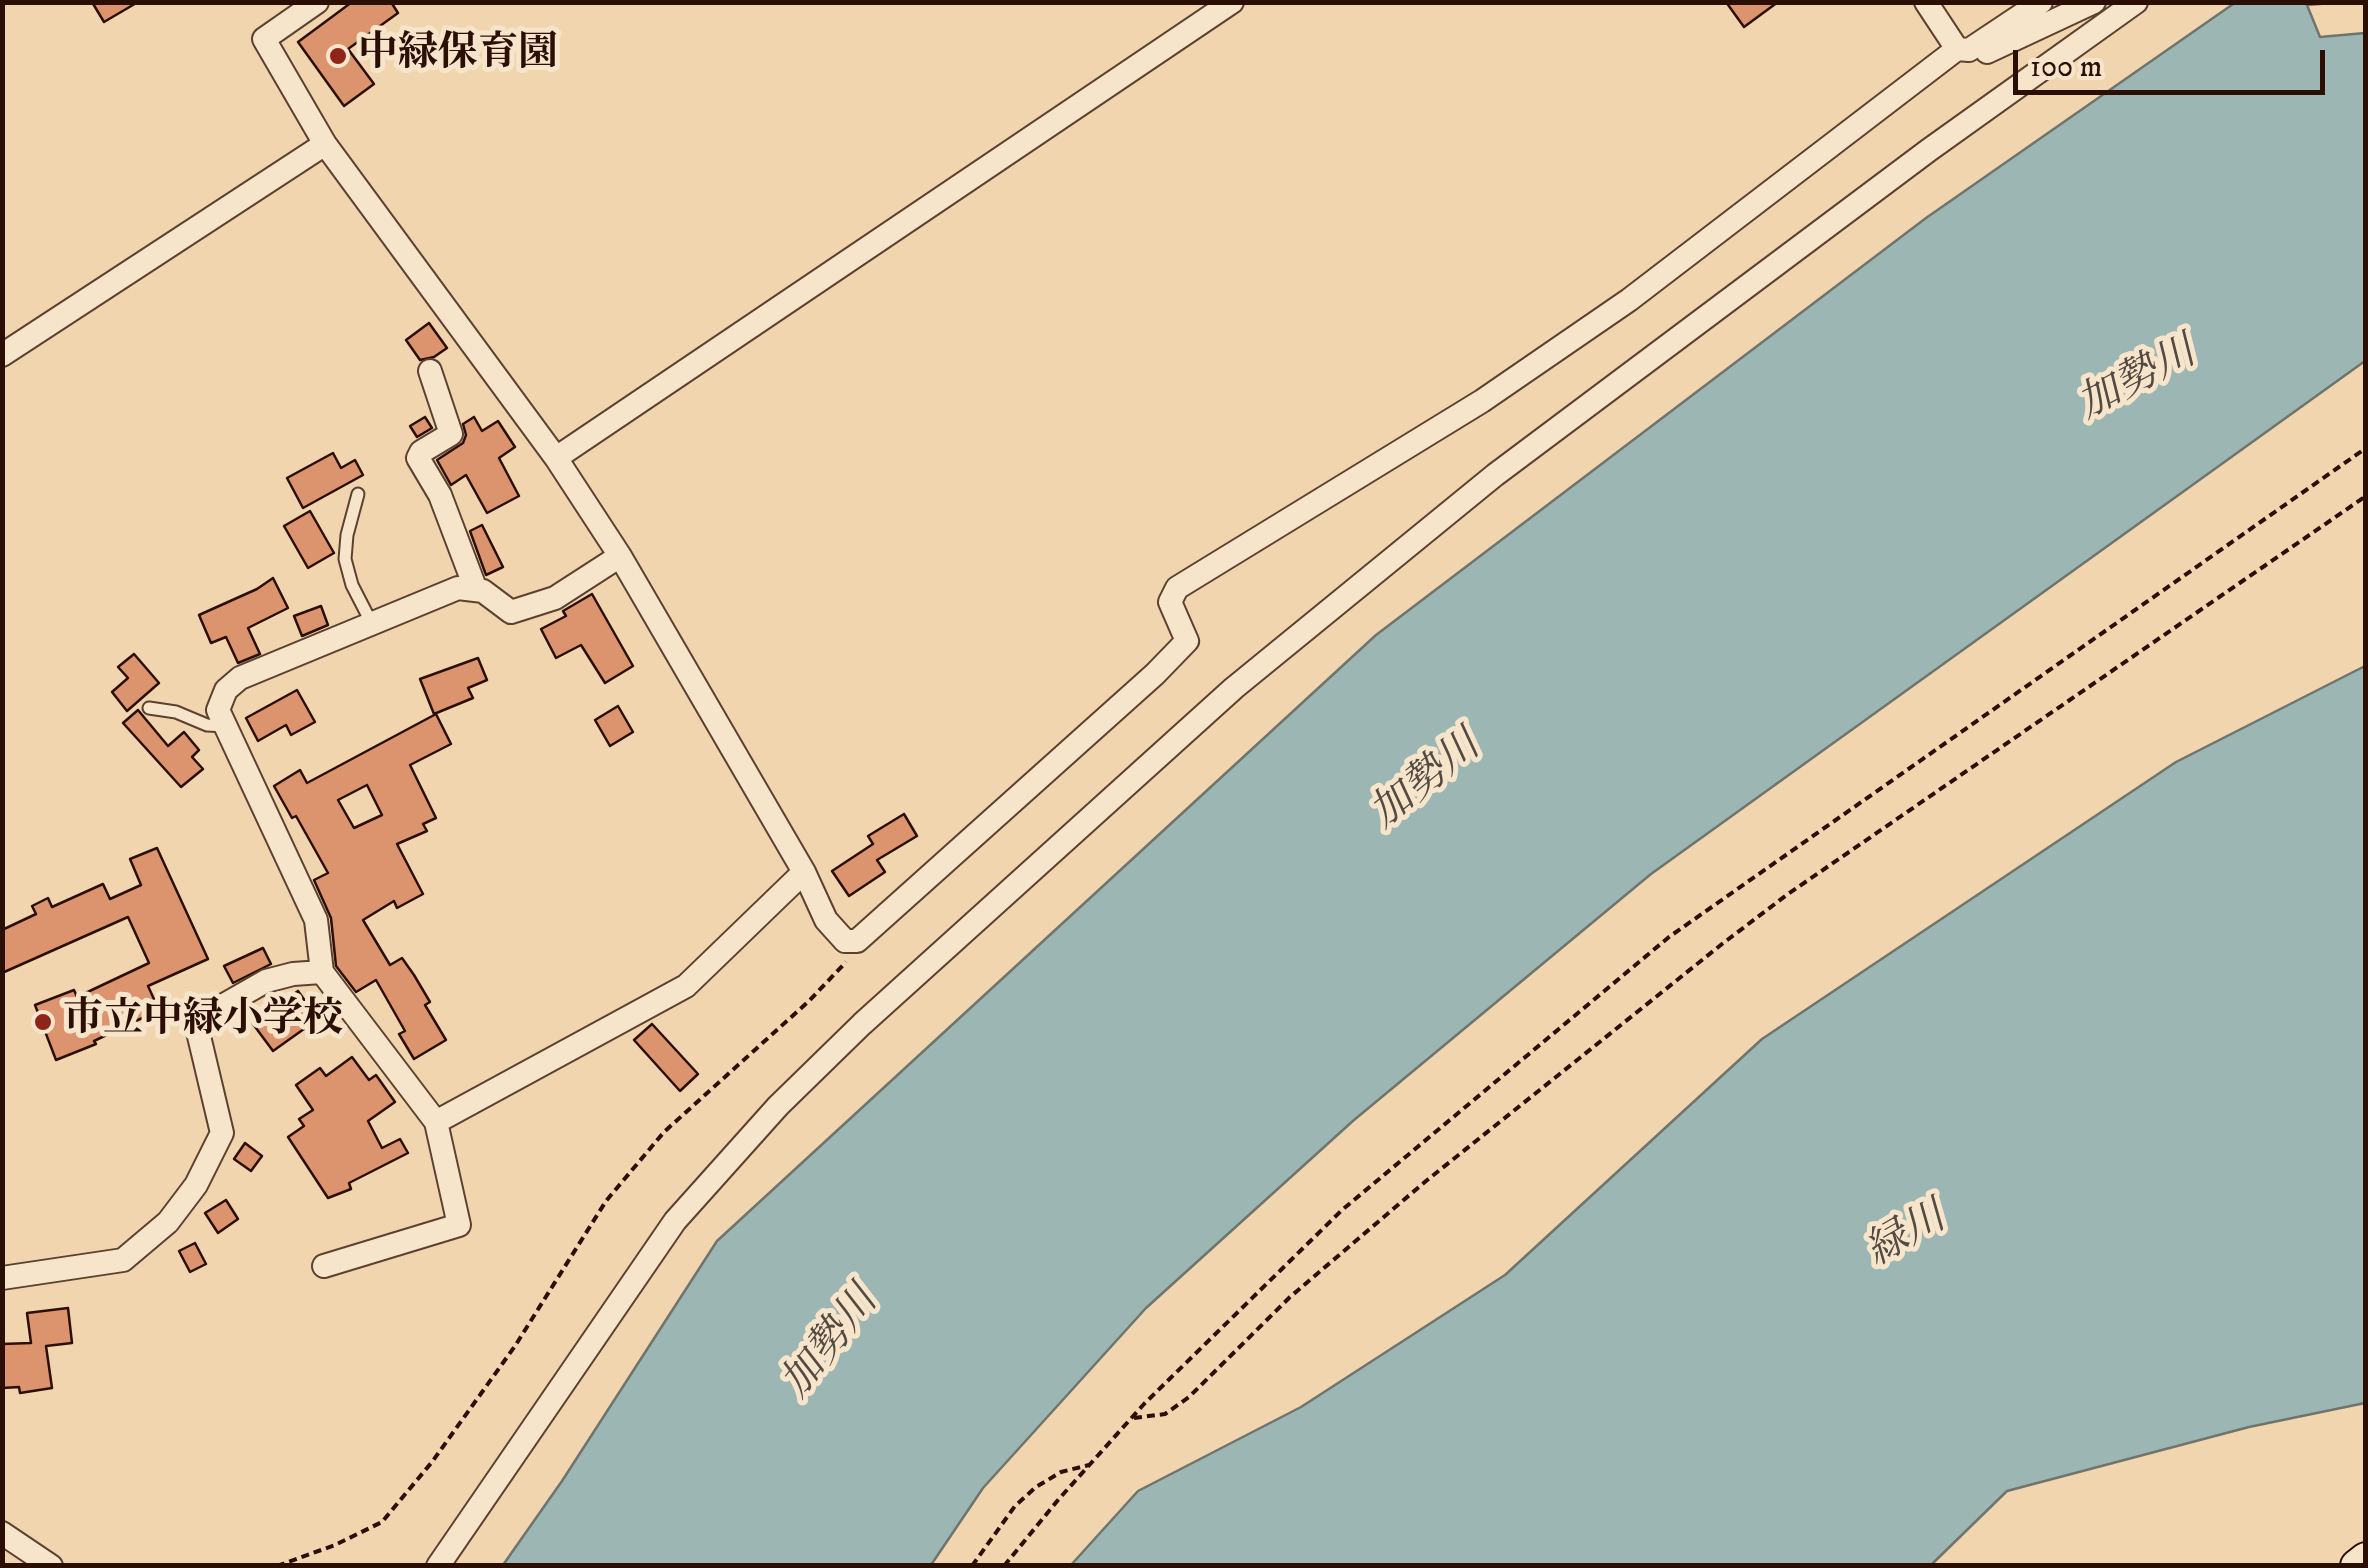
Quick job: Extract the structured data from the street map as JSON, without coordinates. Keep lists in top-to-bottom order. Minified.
{"water":["加勢川","緑川"],"places":["中緑保育園","市立中緑小学校"],"scale_bar":"100 m"}
